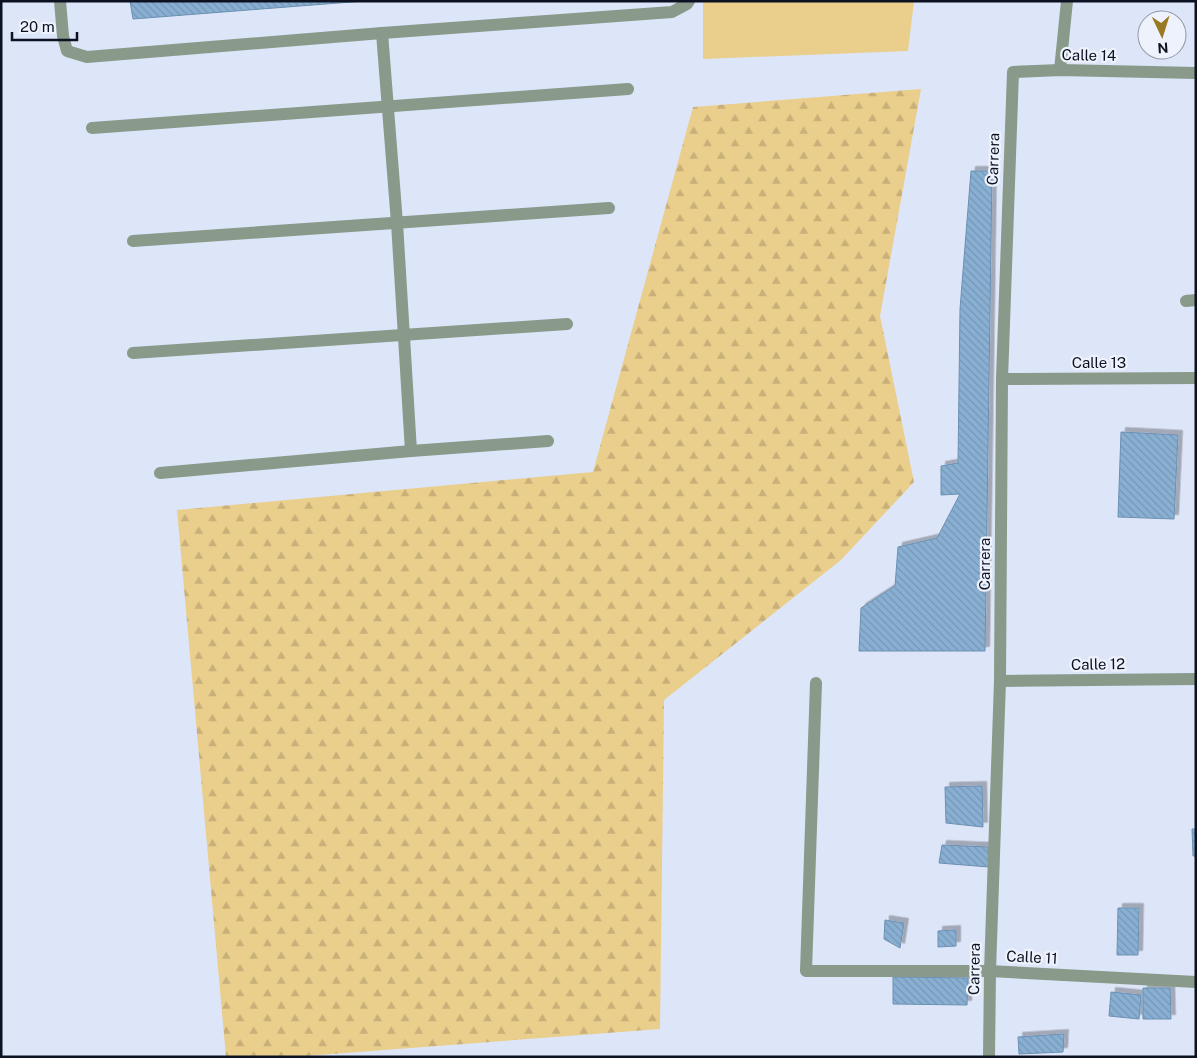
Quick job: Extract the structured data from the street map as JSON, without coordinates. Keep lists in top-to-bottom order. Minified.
{"streets":{"street":["Calle 14","Carrera","Calle 13","Calle 12","Calle 11"]},"crossings":[["Calle 14","Carrera"],["Carrera","Calle 13"],["Carrera","Calle 12"],["Carrera","Calle 11"]],"scale_bar":"20 m","north":"bottom"}
